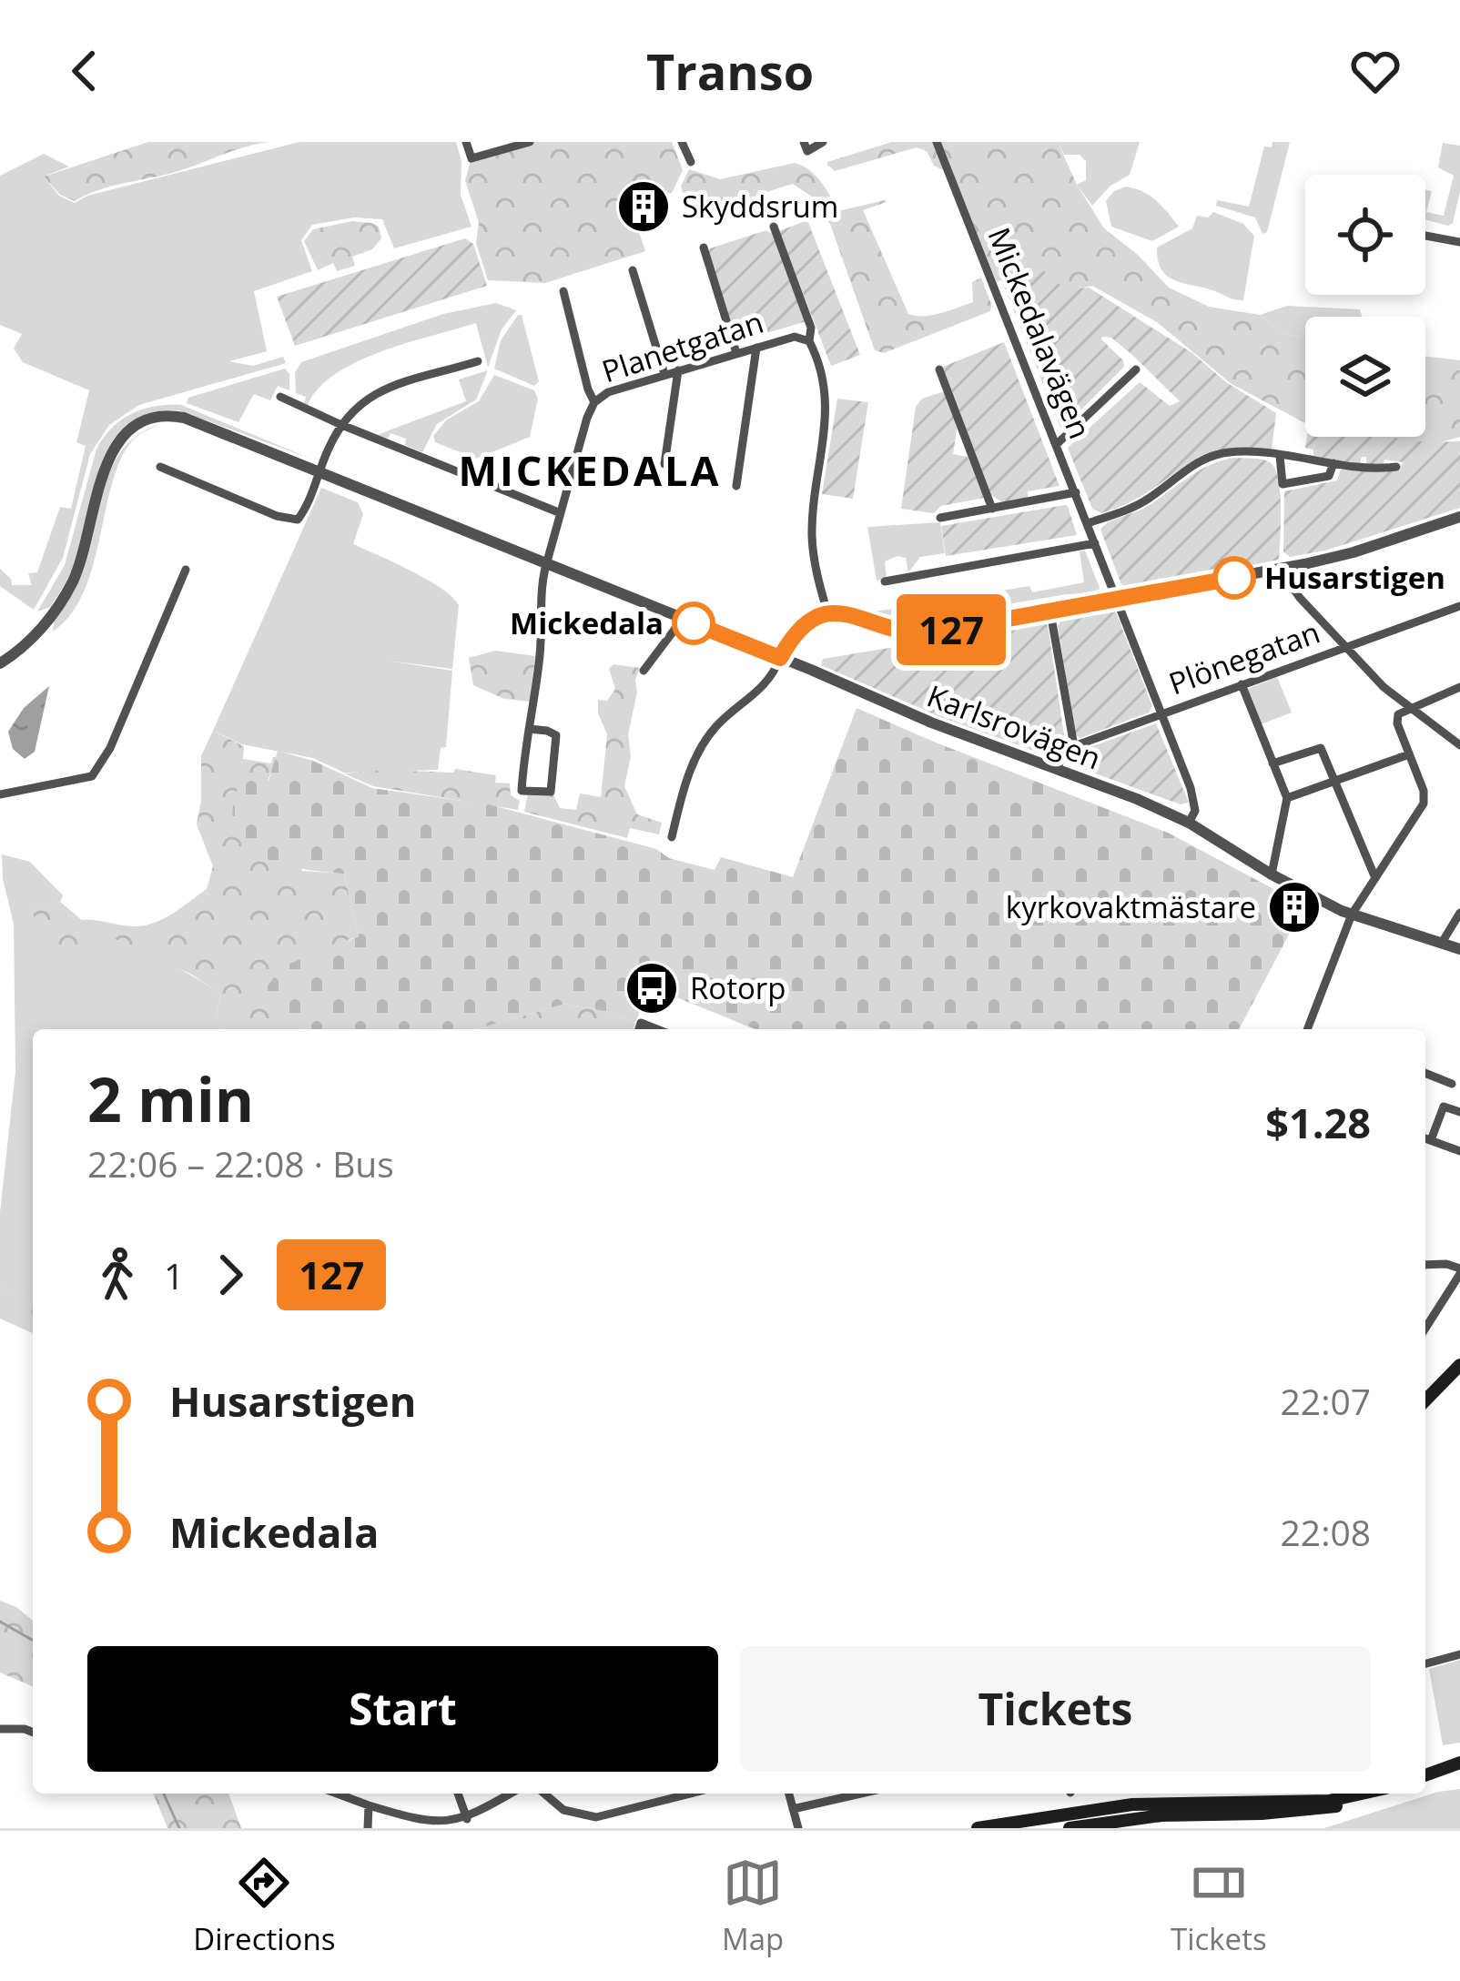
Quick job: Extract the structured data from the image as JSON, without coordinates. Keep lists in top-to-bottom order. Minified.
{"streets":{"street":["Mickedalavägen","Planetgatan","Plönegatan","Karlsrovägen"]},"crossings":[["Mickedalavägen","Plönegatan"],["Mickedalavägen","Karlsrovägen"],["Planetgatan","Karlsrovägen"]],"districts":["MICKEDALA"],"places":{"building":["Skyddsrum","kyrkovaktmästare"],"other":["Husarstigen","Mickedala"],"bus stop":["Rotorp"]},"lines":["bus line 127"],"page":{"header":"Transo","on_map":"127","heading":["2 min","22:06 – 22:08 · Bus","$1.28"],"legs":["1","127"],"list":[{"name":"Husarstigen","value":"22:07"},{"name":"Mickedala","value":"22:08"}],"buttons":["Start","Tickets"],"tabs":["Directions","Map","Tickets"]}}
